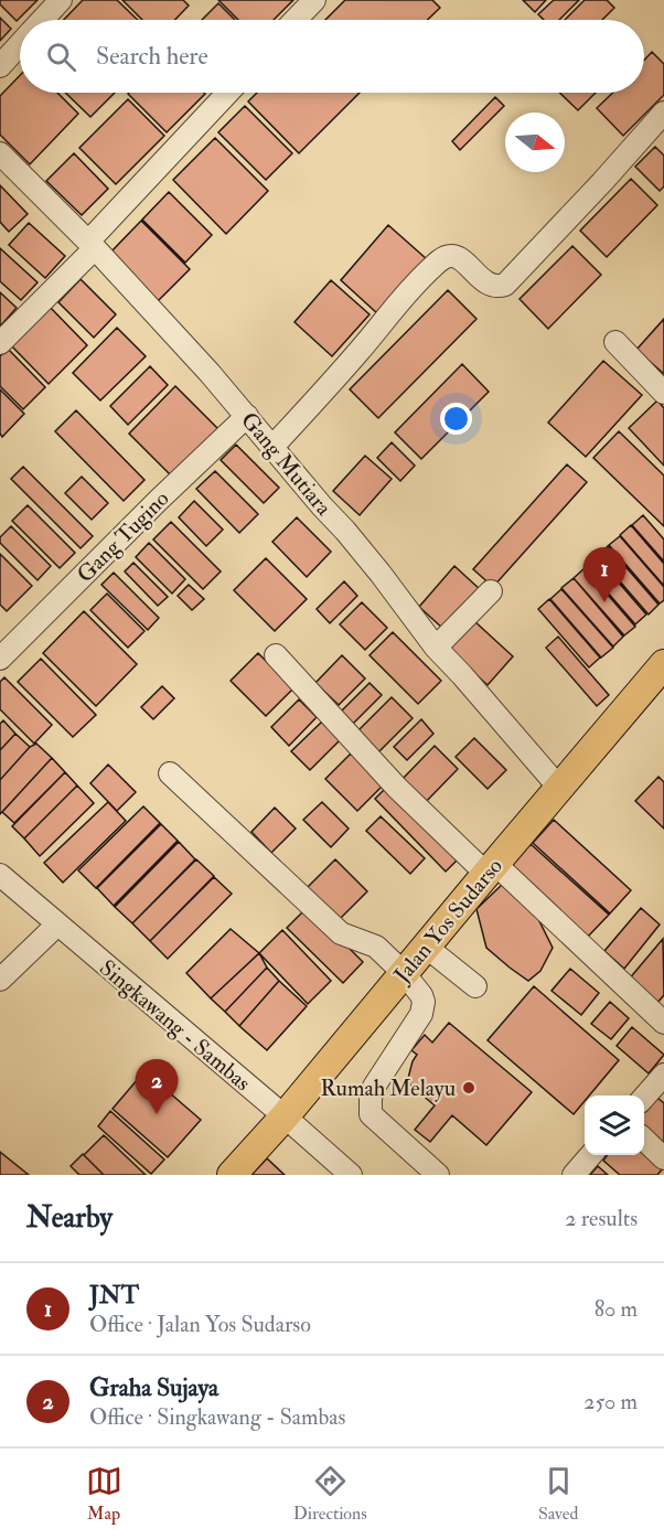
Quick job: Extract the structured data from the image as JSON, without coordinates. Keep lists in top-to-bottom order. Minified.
{"streets":{"main road":["Jalan Yos Sudarso"],"street":["Gang Mutiara","Gang Tugino","Singkawang - Sambas"]},"crossings":[["Gang Mutiara","Gang Tugino"],["Gang Mutiara","Jalan Yos Sudarso"],["Jalan Yos Sudarso","Singkawang - Sambas"]],"places":["Rumah Melayu"],"north":"right","page":{"search":"Search here","pins":["1","2"],"heading":["Nearby","2 results"],"list":[{"mark":"1","name":"JNT","note":"Office · Jalan Yos Sudarso","value":"80 m"},{"mark":"2","name":"Graha Sujaya","note":"Office · Singkawang - Sambas","value":"250 m"}],"nav":["Map","Directions","Saved"]}}
